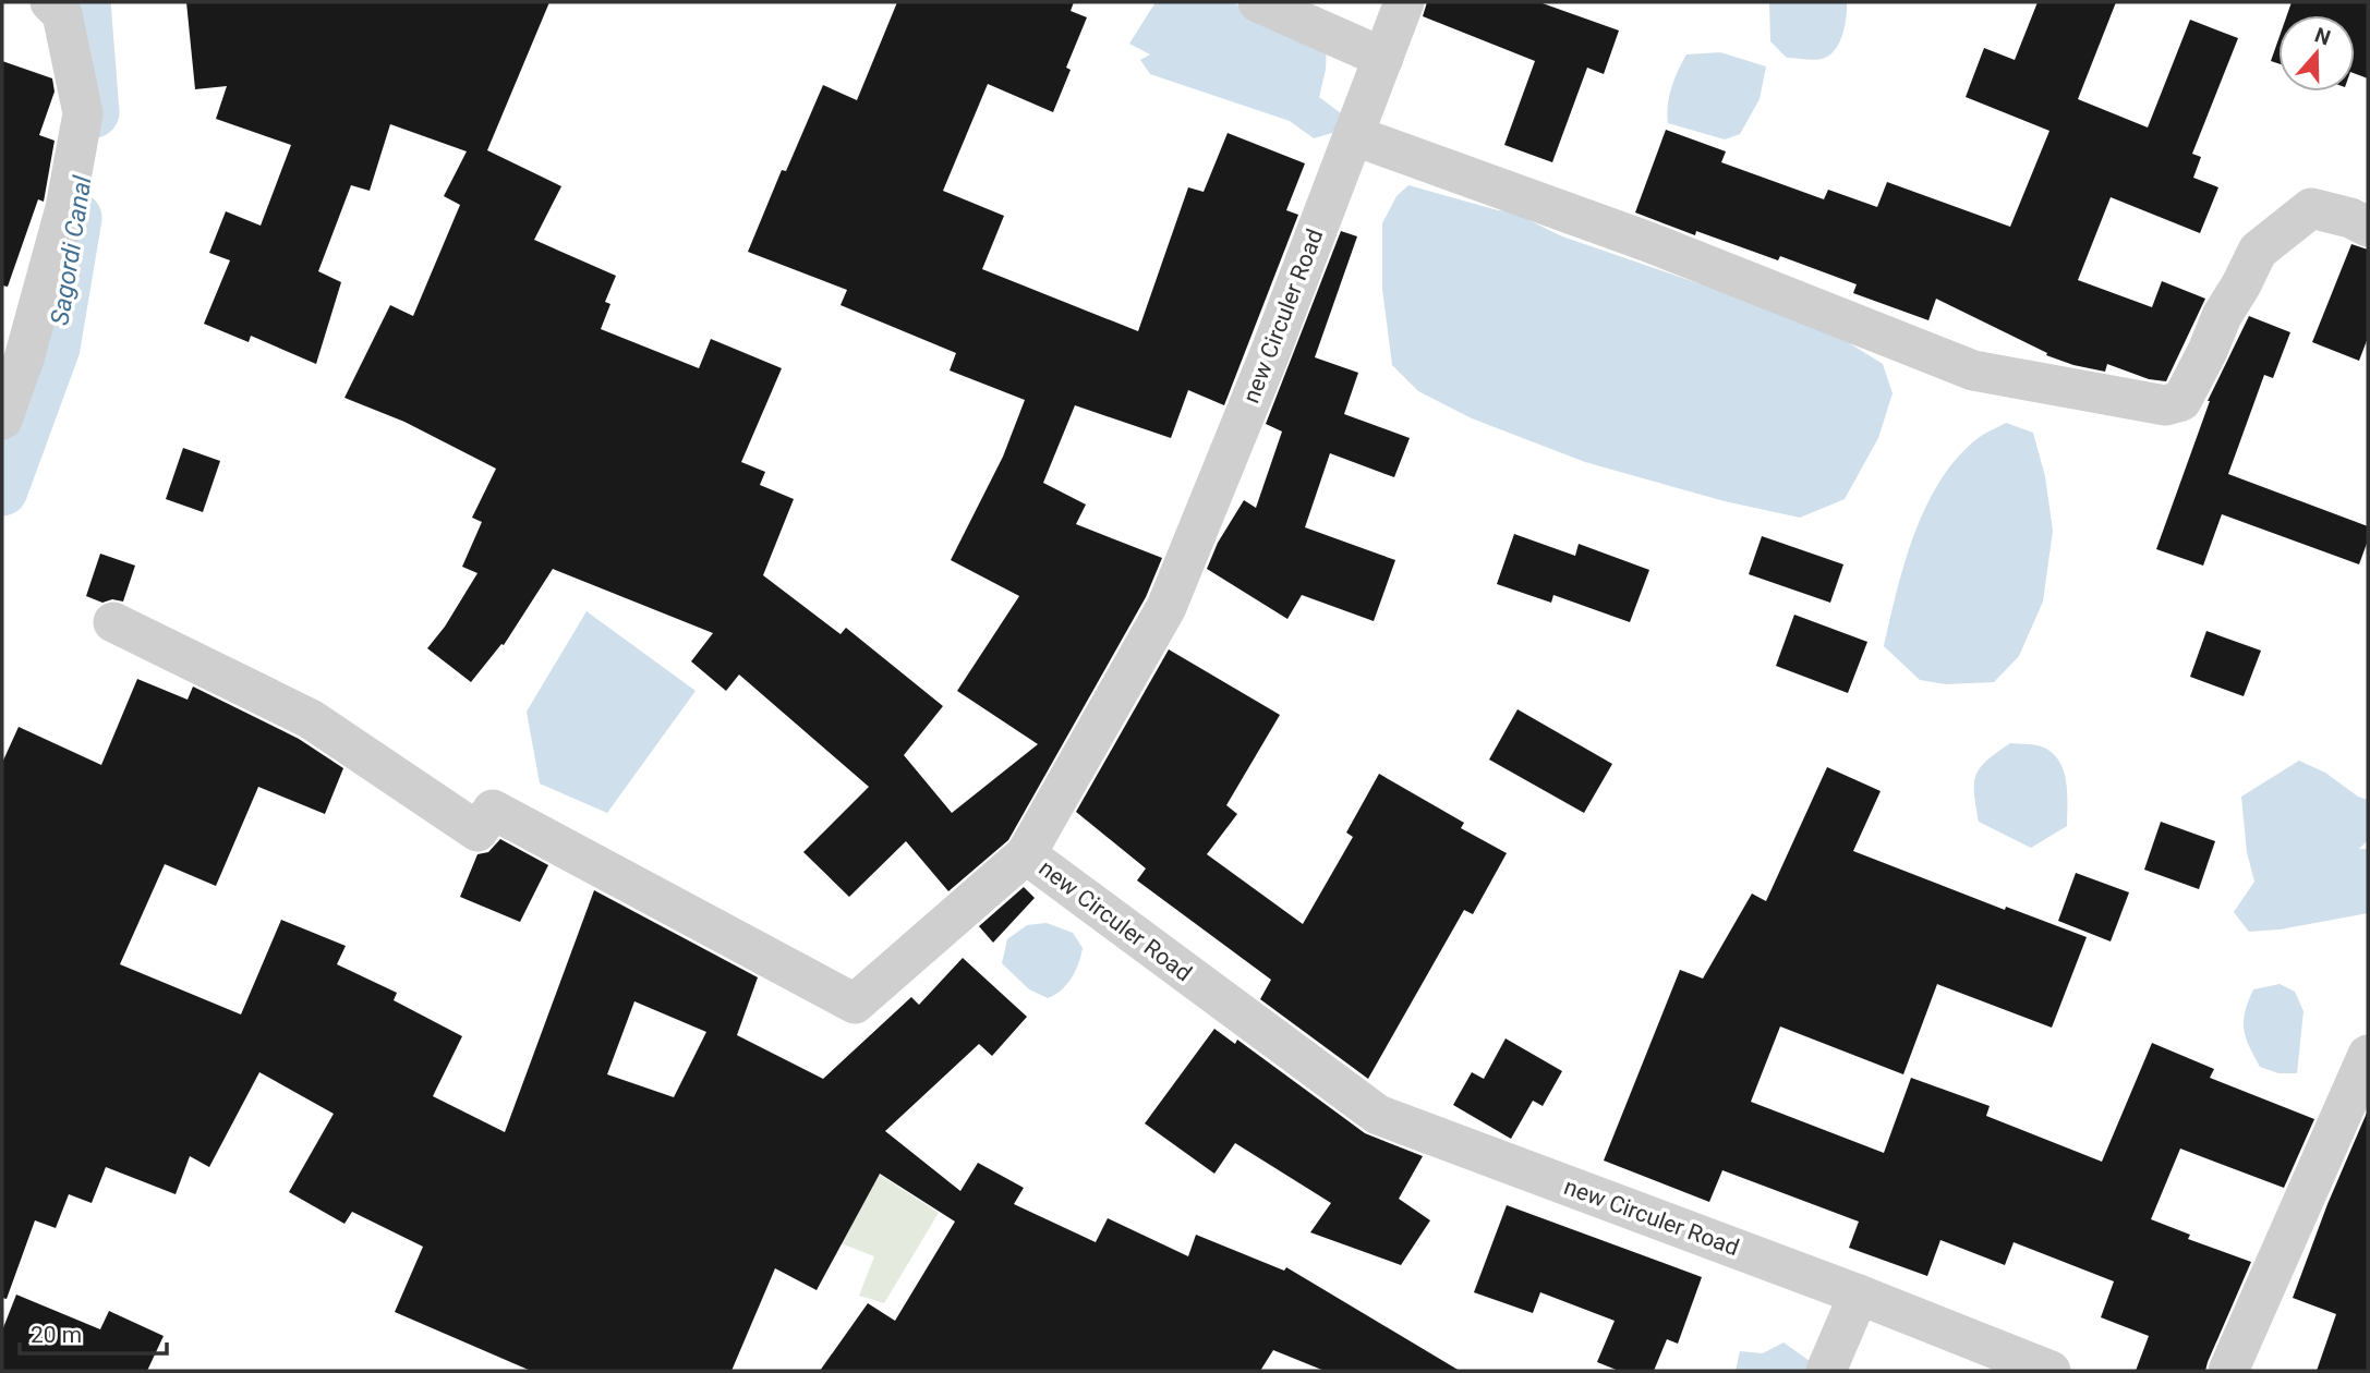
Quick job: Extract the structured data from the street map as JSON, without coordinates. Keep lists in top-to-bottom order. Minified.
{"streets":{"street":["new Circuler Road"]},"water":["Sagordi Canal"],"scale_bar":"20 m","north":"top"}
